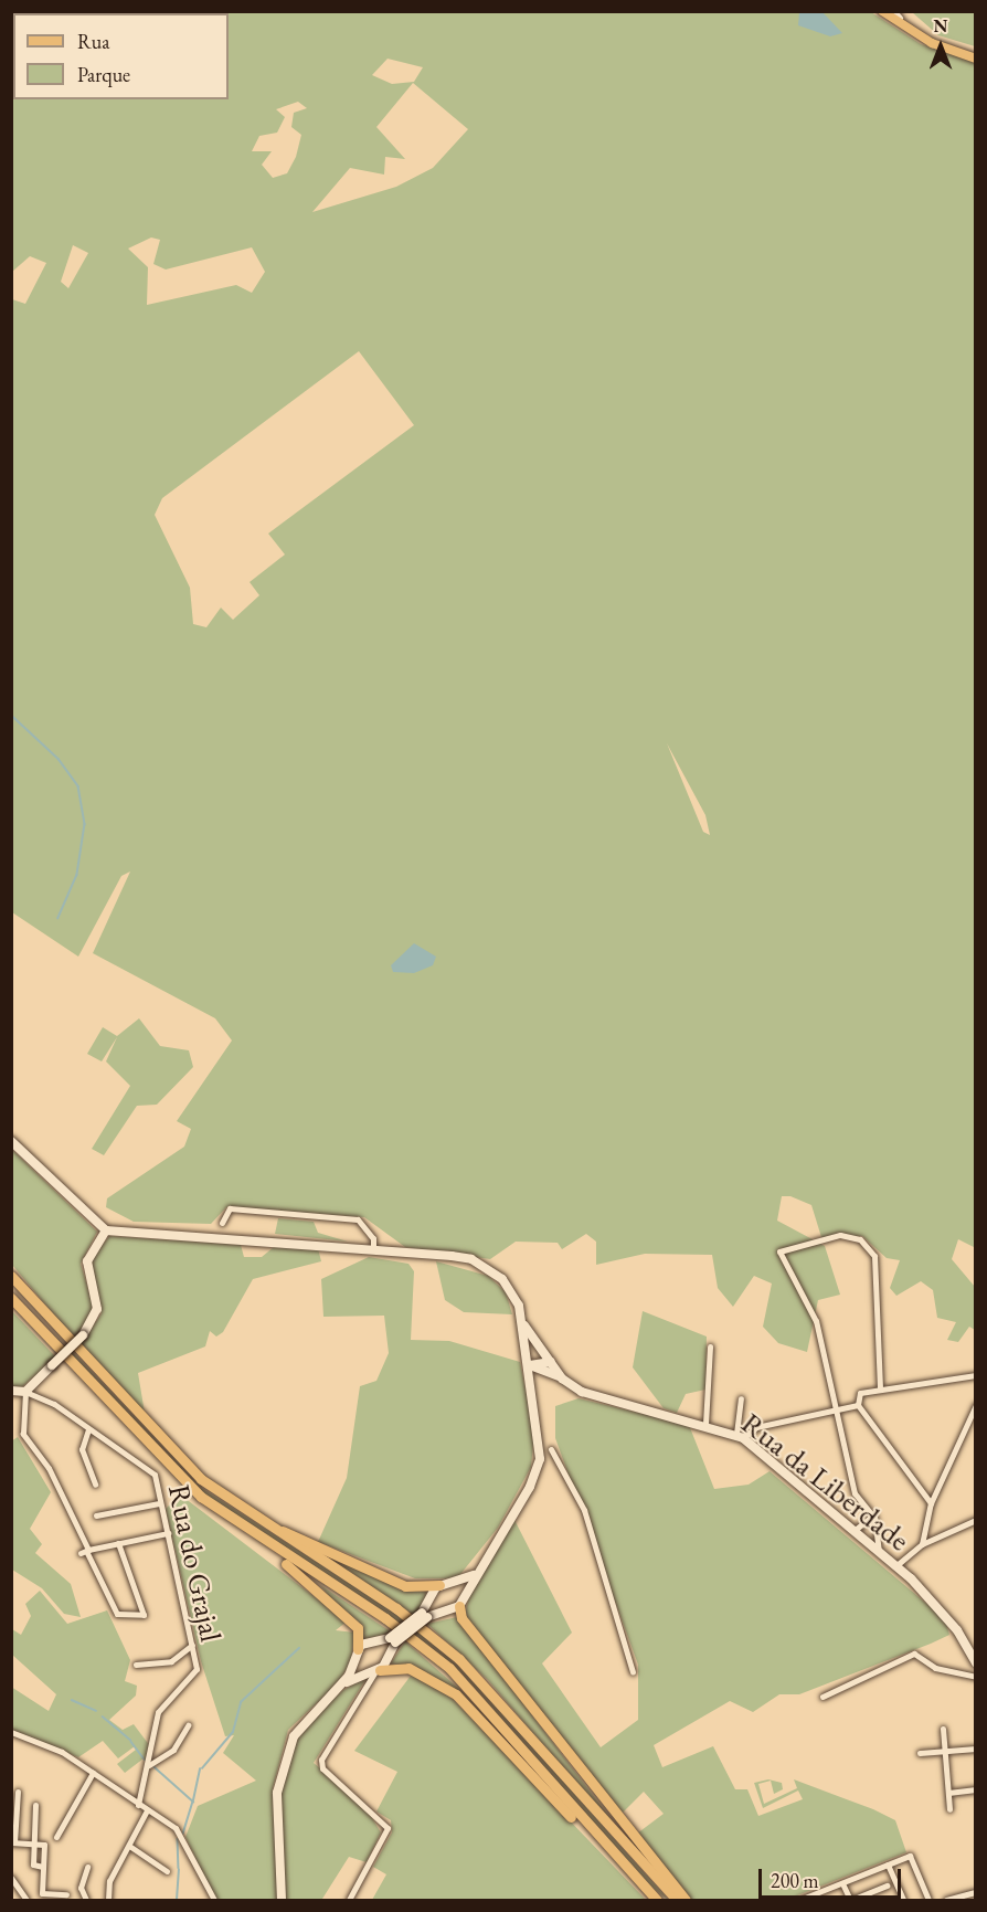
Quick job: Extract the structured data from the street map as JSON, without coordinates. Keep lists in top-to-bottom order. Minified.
{"streets":{"main road":["Rua da Liberdade"],"street":["Rua do Grajal"]},"legend":["Rua","Parque"],"scale_bar":"200 m","north":"top"}
